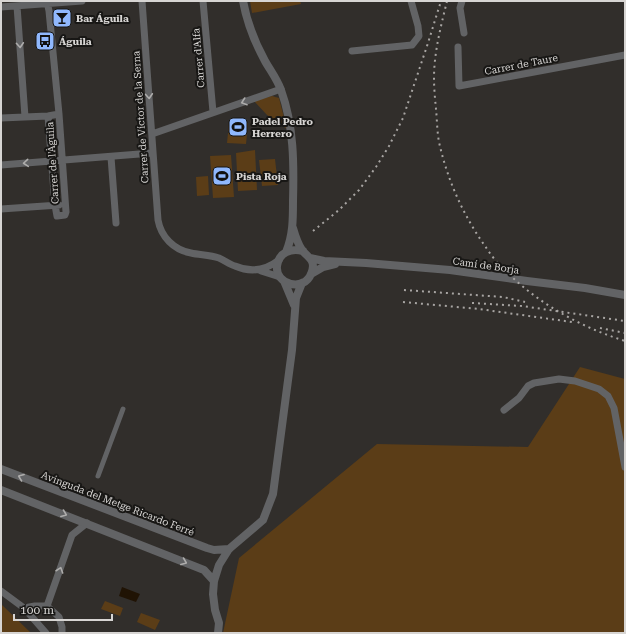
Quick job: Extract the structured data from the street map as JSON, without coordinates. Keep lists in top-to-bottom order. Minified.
{"streets":{"street":["Carrer d'Alfa","Carrer de Taure","Carrer de Víctor de la Serna","Carrer de l'Àguila","Camí de Borja","Avinguda del Metge Ricardo Ferré"]},"one_way":["Carrer de Víctor de la Serna"],"places":{"bar":["Bar Águila"],"bus stop":["Águila"],"sports":["Padel Pedro Herrero","Pista Roja"]},"scale_bar":"100 m"}
